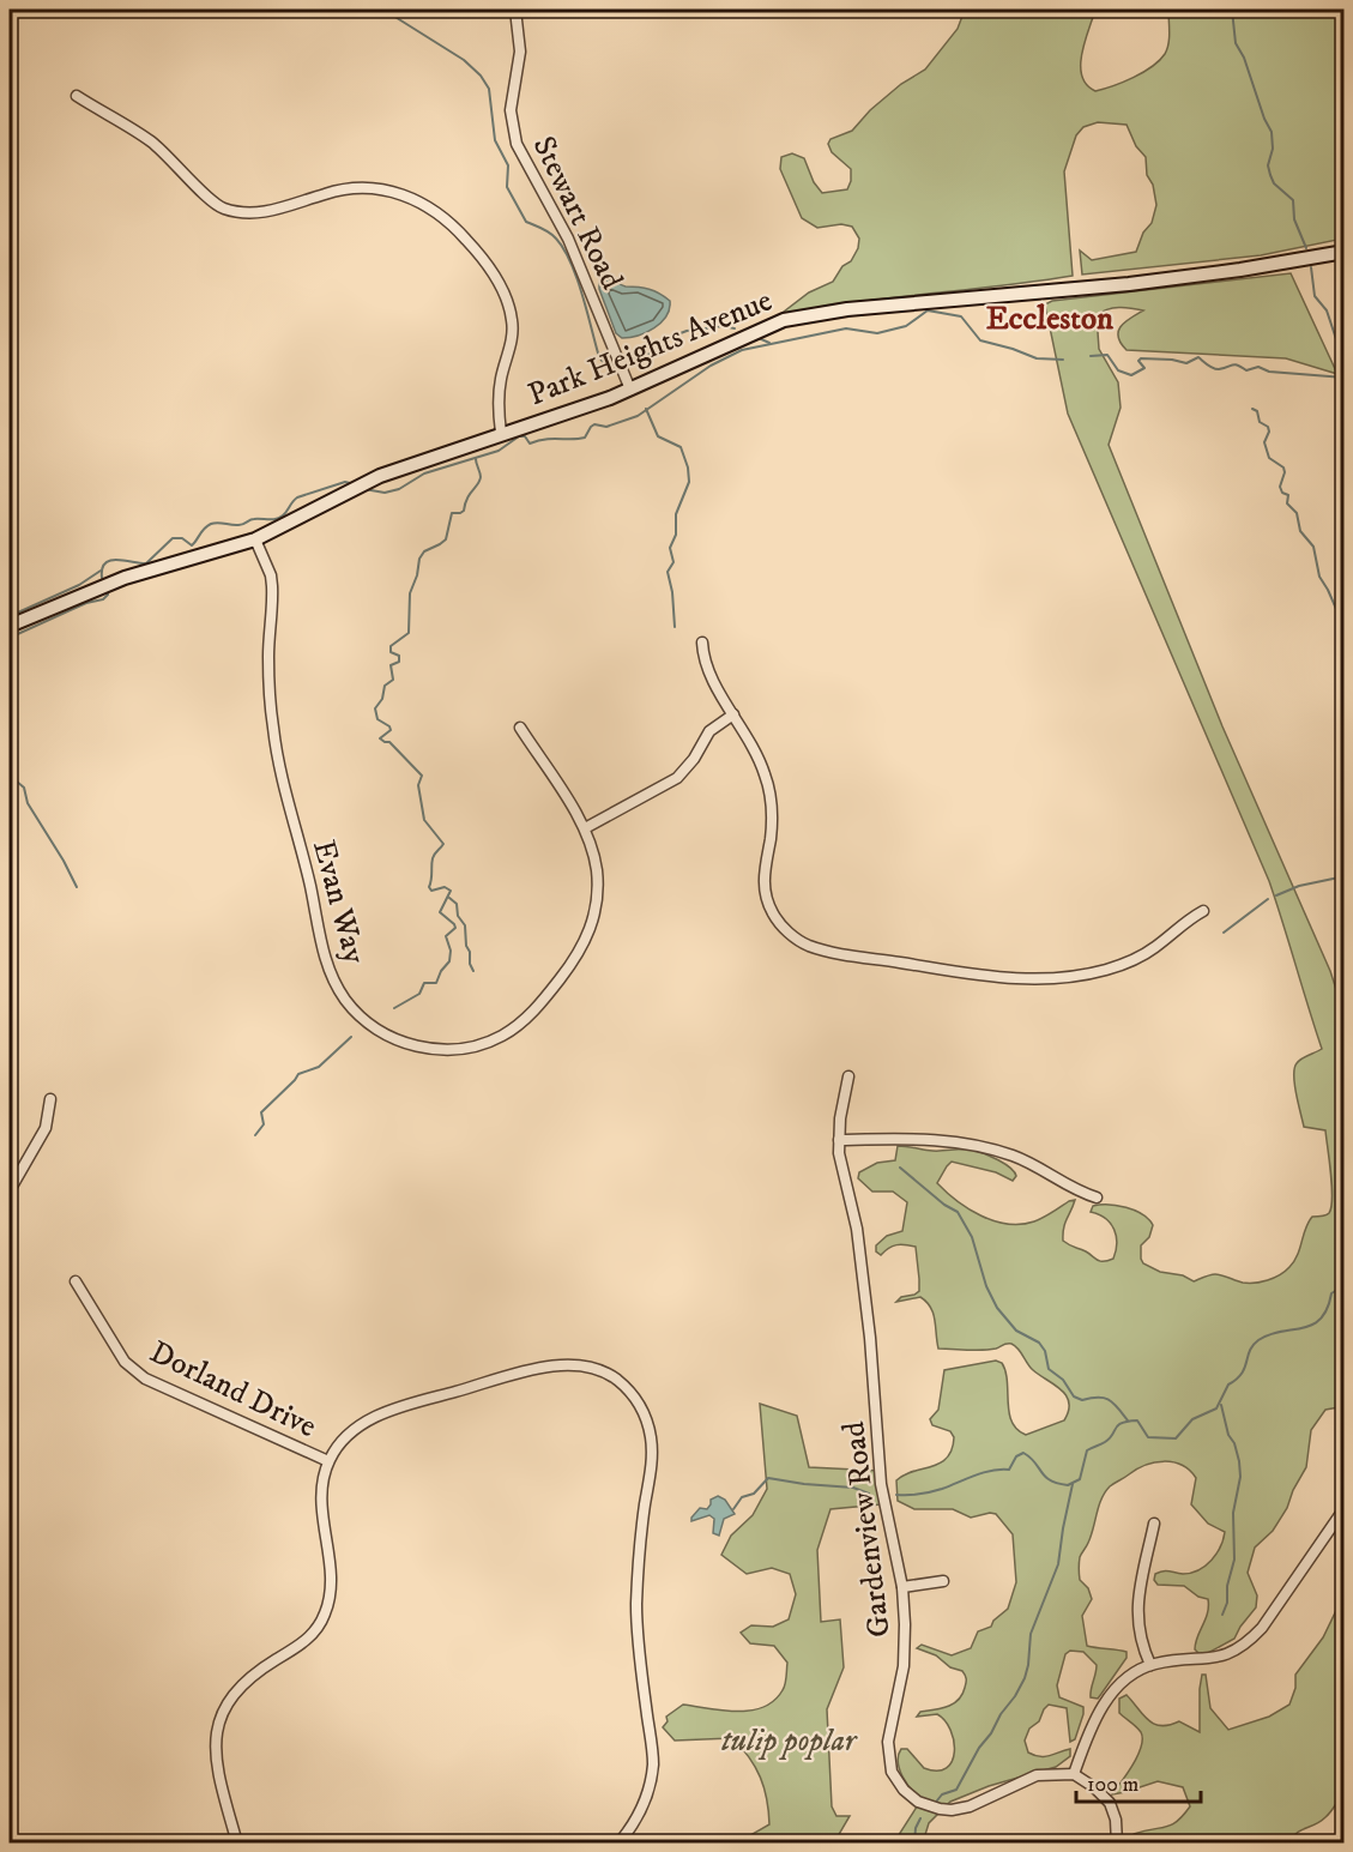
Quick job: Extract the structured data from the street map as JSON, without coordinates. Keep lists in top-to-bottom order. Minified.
{"streets":{"main road":["Park Heights Avenue"],"street":["Stewart Road","Evan Way","Dorland Drive","Gardenview Road"]},"crossings":[["Stewart Road","Park Heights Avenue"],["Park Heights Avenue","Evan Way"]],"districts":["Eccleston"],"parks":["tulip poplar"],"scale_bar":"100 m"}
